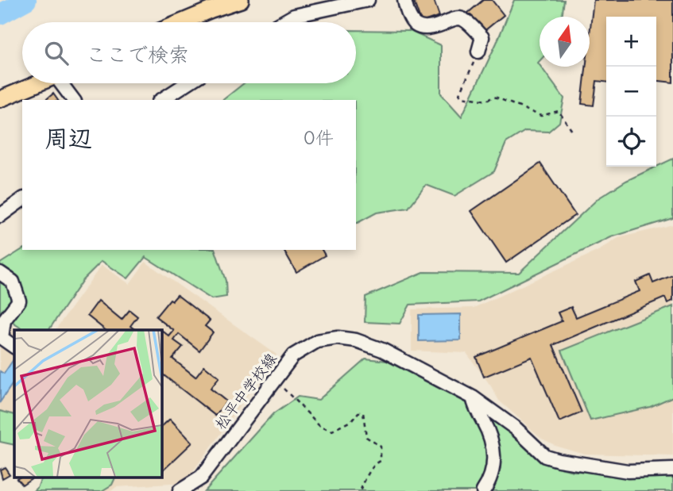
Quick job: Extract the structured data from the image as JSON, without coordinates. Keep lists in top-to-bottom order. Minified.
{"streets":{"street":["松平中学校線"]},"north":"top","page":{"map_buttons":["+","−"],"search":"ここで検索","heading":["周辺","0件"]}}
